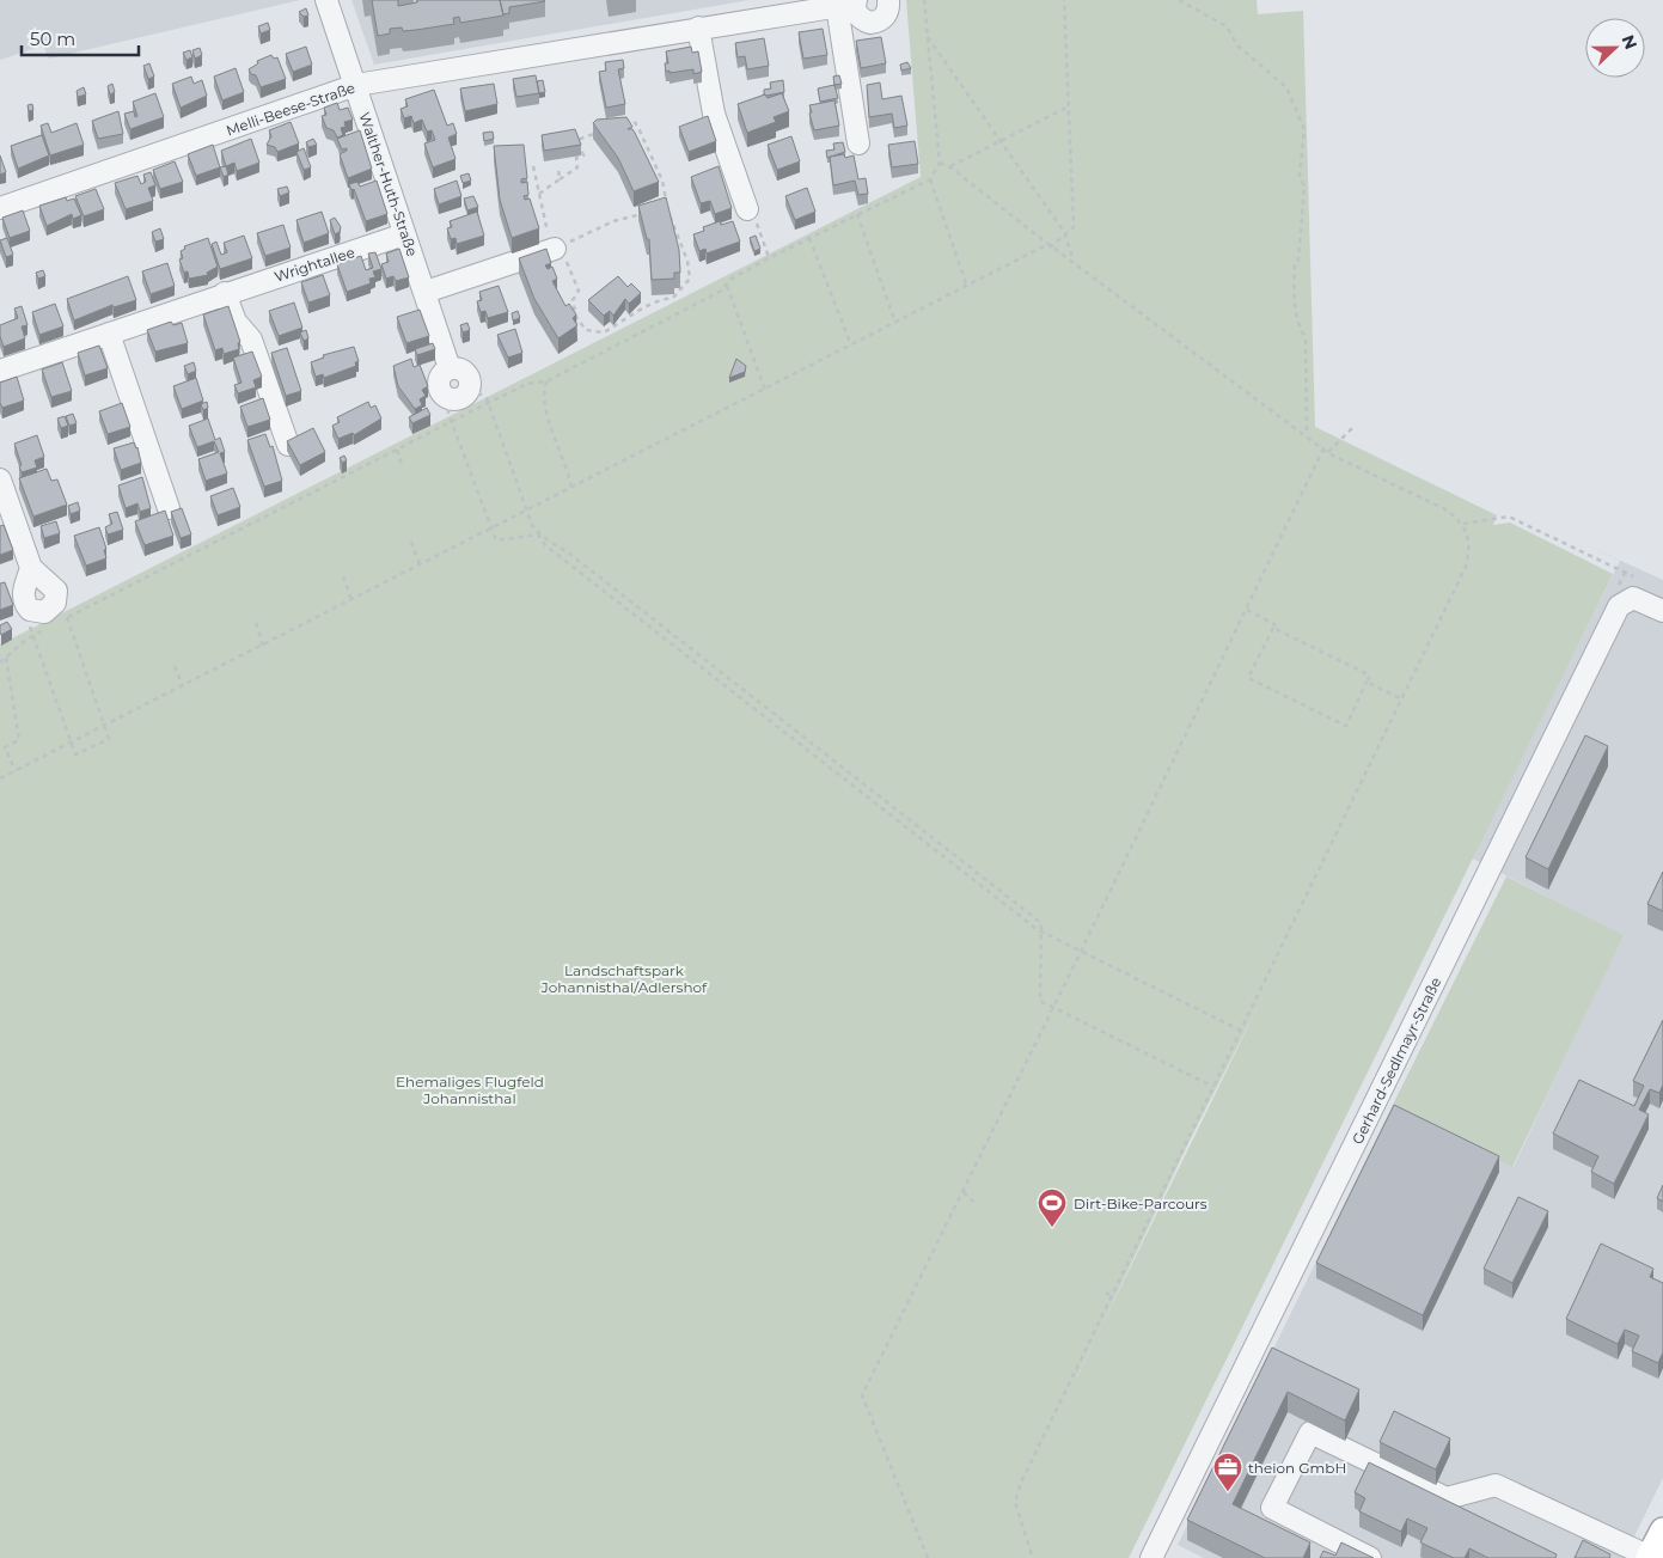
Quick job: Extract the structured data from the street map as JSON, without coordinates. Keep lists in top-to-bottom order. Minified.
{"streets":{"street":["Melli-Beese-Straße","Walther-Huth-Straße","Wrightallee","Gerhard-Sedlmayr-Straße"]},"crossings":[["Melli-Beese-Straße","Walther-Huth-Straße"],["Walther-Huth-Straße","Wrightallee"]],"parks":["Landschaftspark Johannisthal/Adlershof","Ehemaliges Flugfeld Johannisthal"],"places":{"sports":["Dirt-Bike-Parcours"],"office":["theion GmbH"]},"scale_bar":"50 m","north":"right"}
